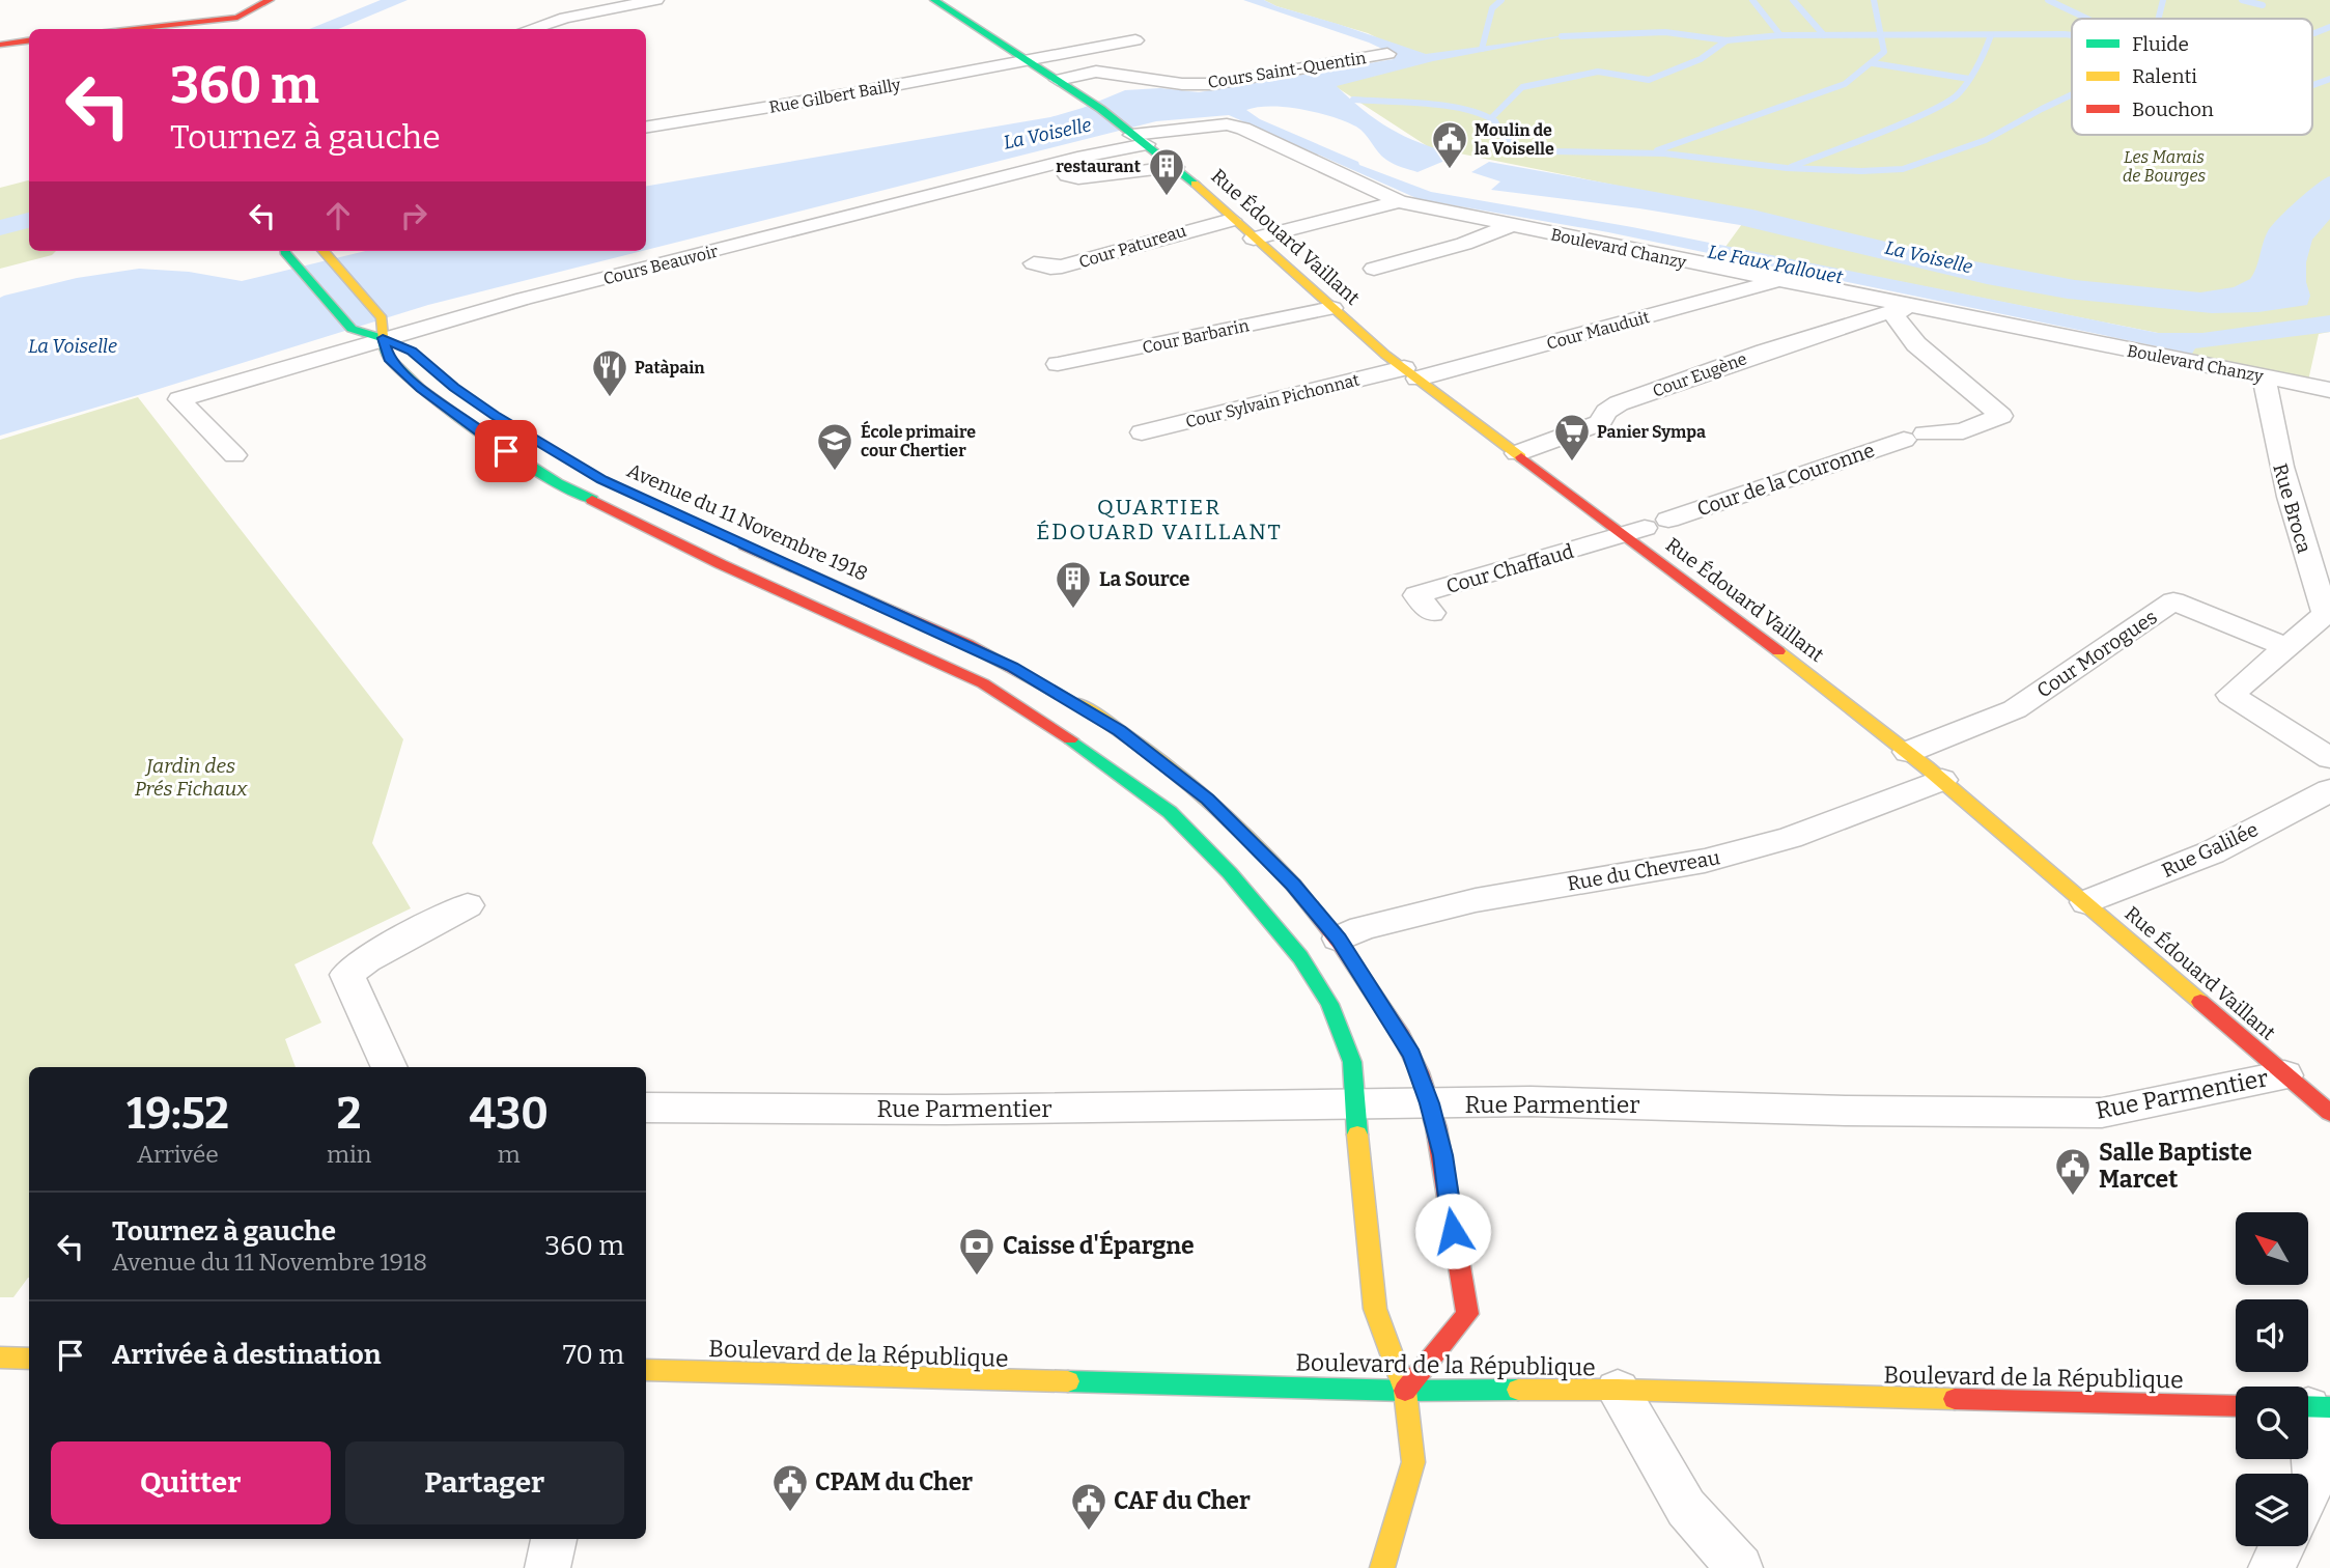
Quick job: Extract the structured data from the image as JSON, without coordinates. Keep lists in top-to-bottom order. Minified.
{"streets":{"main road":["Rue Édouard Vaillant","Avenue du 11 Novembre 1918","Boulevard de la République"],"street":["Cours Saint-Quentin","Rue Gilbert Bailly","Cour Patureau","Boulevard Chanzy","Cours Beauvoir","Cour Mauduit","Cour Barbarin","Cour Eugène","Cour Sylvain Pichonnat","Cour de la Couronne","Rue Broca","Cour Chaffaud","Cour Morogues","Rue Galilée","Rue du Chevreau","Rue Parmentier"]},"crossings":[["Cours Saint-Quentin","Rue Édouard Vaillant"],["Rue Gilbert Bailly","Rue Édouard Vaillant"],["Rue Édouard Vaillant","Cour Patureau"],["Rue Édouard Vaillant","Boulevard Chanzy"],["Rue Édouard Vaillant","Cours Beauvoir"],["Rue Édouard Vaillant","Cour Mauduit"],["Rue Édouard Vaillant","Cour Barbarin"],["Rue Édouard Vaillant","Cour Eugène"],["Rue Édouard Vaillant","Cour Sylvain Pichonnat"],["Rue Édouard Vaillant","Cour de la Couronne"],["Rue Édouard Vaillant","Cour Chaffaud"],["Rue Édouard Vaillant","Cour Morogues"],["Rue Édouard Vaillant","Rue Galilée"],["Rue Édouard Vaillant","Rue du Chevreau"],["Rue Édouard Vaillant","Rue Parmentier"],["Boulevard Chanzy","Cours Beauvoir"],["Boulevard Chanzy","Cour Mauduit"],["Boulevard Chanzy","Cour Eugène"],["Boulevard Chanzy","Cour de la Couronne"],["Boulevard Chanzy","Rue Broca"],["Cour Mauduit","Cour Sylvain Pichonnat"],["Cour Eugène","Cour de la Couronne"],["Cour de la Couronne","Cour Chaffaud"],["Rue Broca","Cour Morogues"],["Avenue du 11 Novembre 1918","Rue du Chevreau"],["Avenue du 11 Novembre 1918","Rue Parmentier"],["Avenue du 11 Novembre 1918","Boulevard de la République"]],"districts":["QUARTIER ÉDOUARD VAILLANT"],"water":["La Voiselle","Le Faux Pallouet"],"parks":["Les Marais de Bourges","Jardin des Prés Fichaux"],"places":{"public building":["Moulin de la Voiselle","Salle Baptiste Marcet","CPAM du Cher","CAF du Cher"],"building":["restaurant","La Source"],"restaurant":["Patàpain"],"supermarket":["Panier Sympa"],"school or university":["École primaire cour Chertier"],"bank":["Caisse d'Épargne"]},"legend":["Fluide","Ralenti","Bouchon"],"north":"top left","page":{"turn":["360 m","Tournez à gauche"],"eta":["19:52","Arrivée","2","min","430","m"],"list":[{"name":"Tournez à gauche","note":"Avenue du 11 Novembre 1918","value":"360 m"},{"name":"Arrivée à destination","value":"70 m"}],"buttons":["Quitter","Partager"]}}
